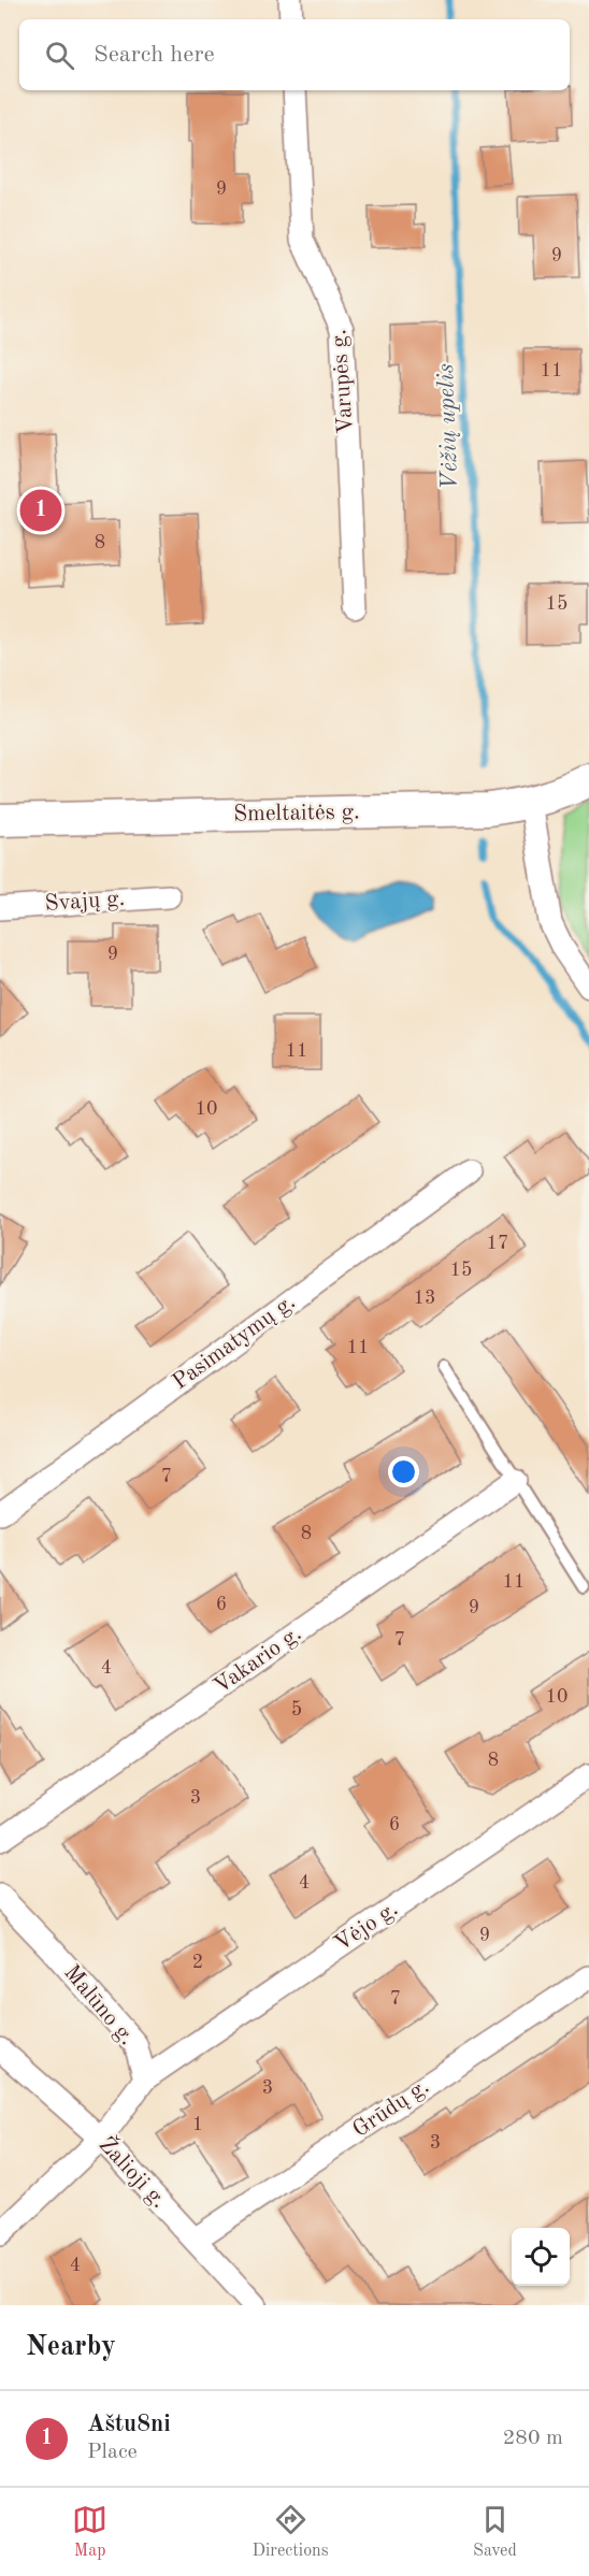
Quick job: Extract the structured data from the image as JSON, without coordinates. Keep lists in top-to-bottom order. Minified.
{"streets":{"main road":["Smeltaitės g."],"street":["Varupės g.","Svajų g.","Pasimatymų g.","Vakario g.","Vėjo g.","Malūno g.","Grūdų g.","Žalioji g."]},"crossings":[["Vėjo g.","Malūno g."],["Grūdų g.","Žalioji g."]],"water":["Vėžių upelis"],"house_numbers":["9","9","11","8","15","9","11","10","17","15","13","11","7","8","11","6","9","7","4","10","5","8","3","6","4","9","2","7","3","1","3","4"],"page":{"search":"Search here","pins":"1","heading":"Nearby","list":[{"mark":"1","name":"Aštu8ni","note":"Place","value":"280 m"}],"nav":["Map","Directions","Saved"]}}
